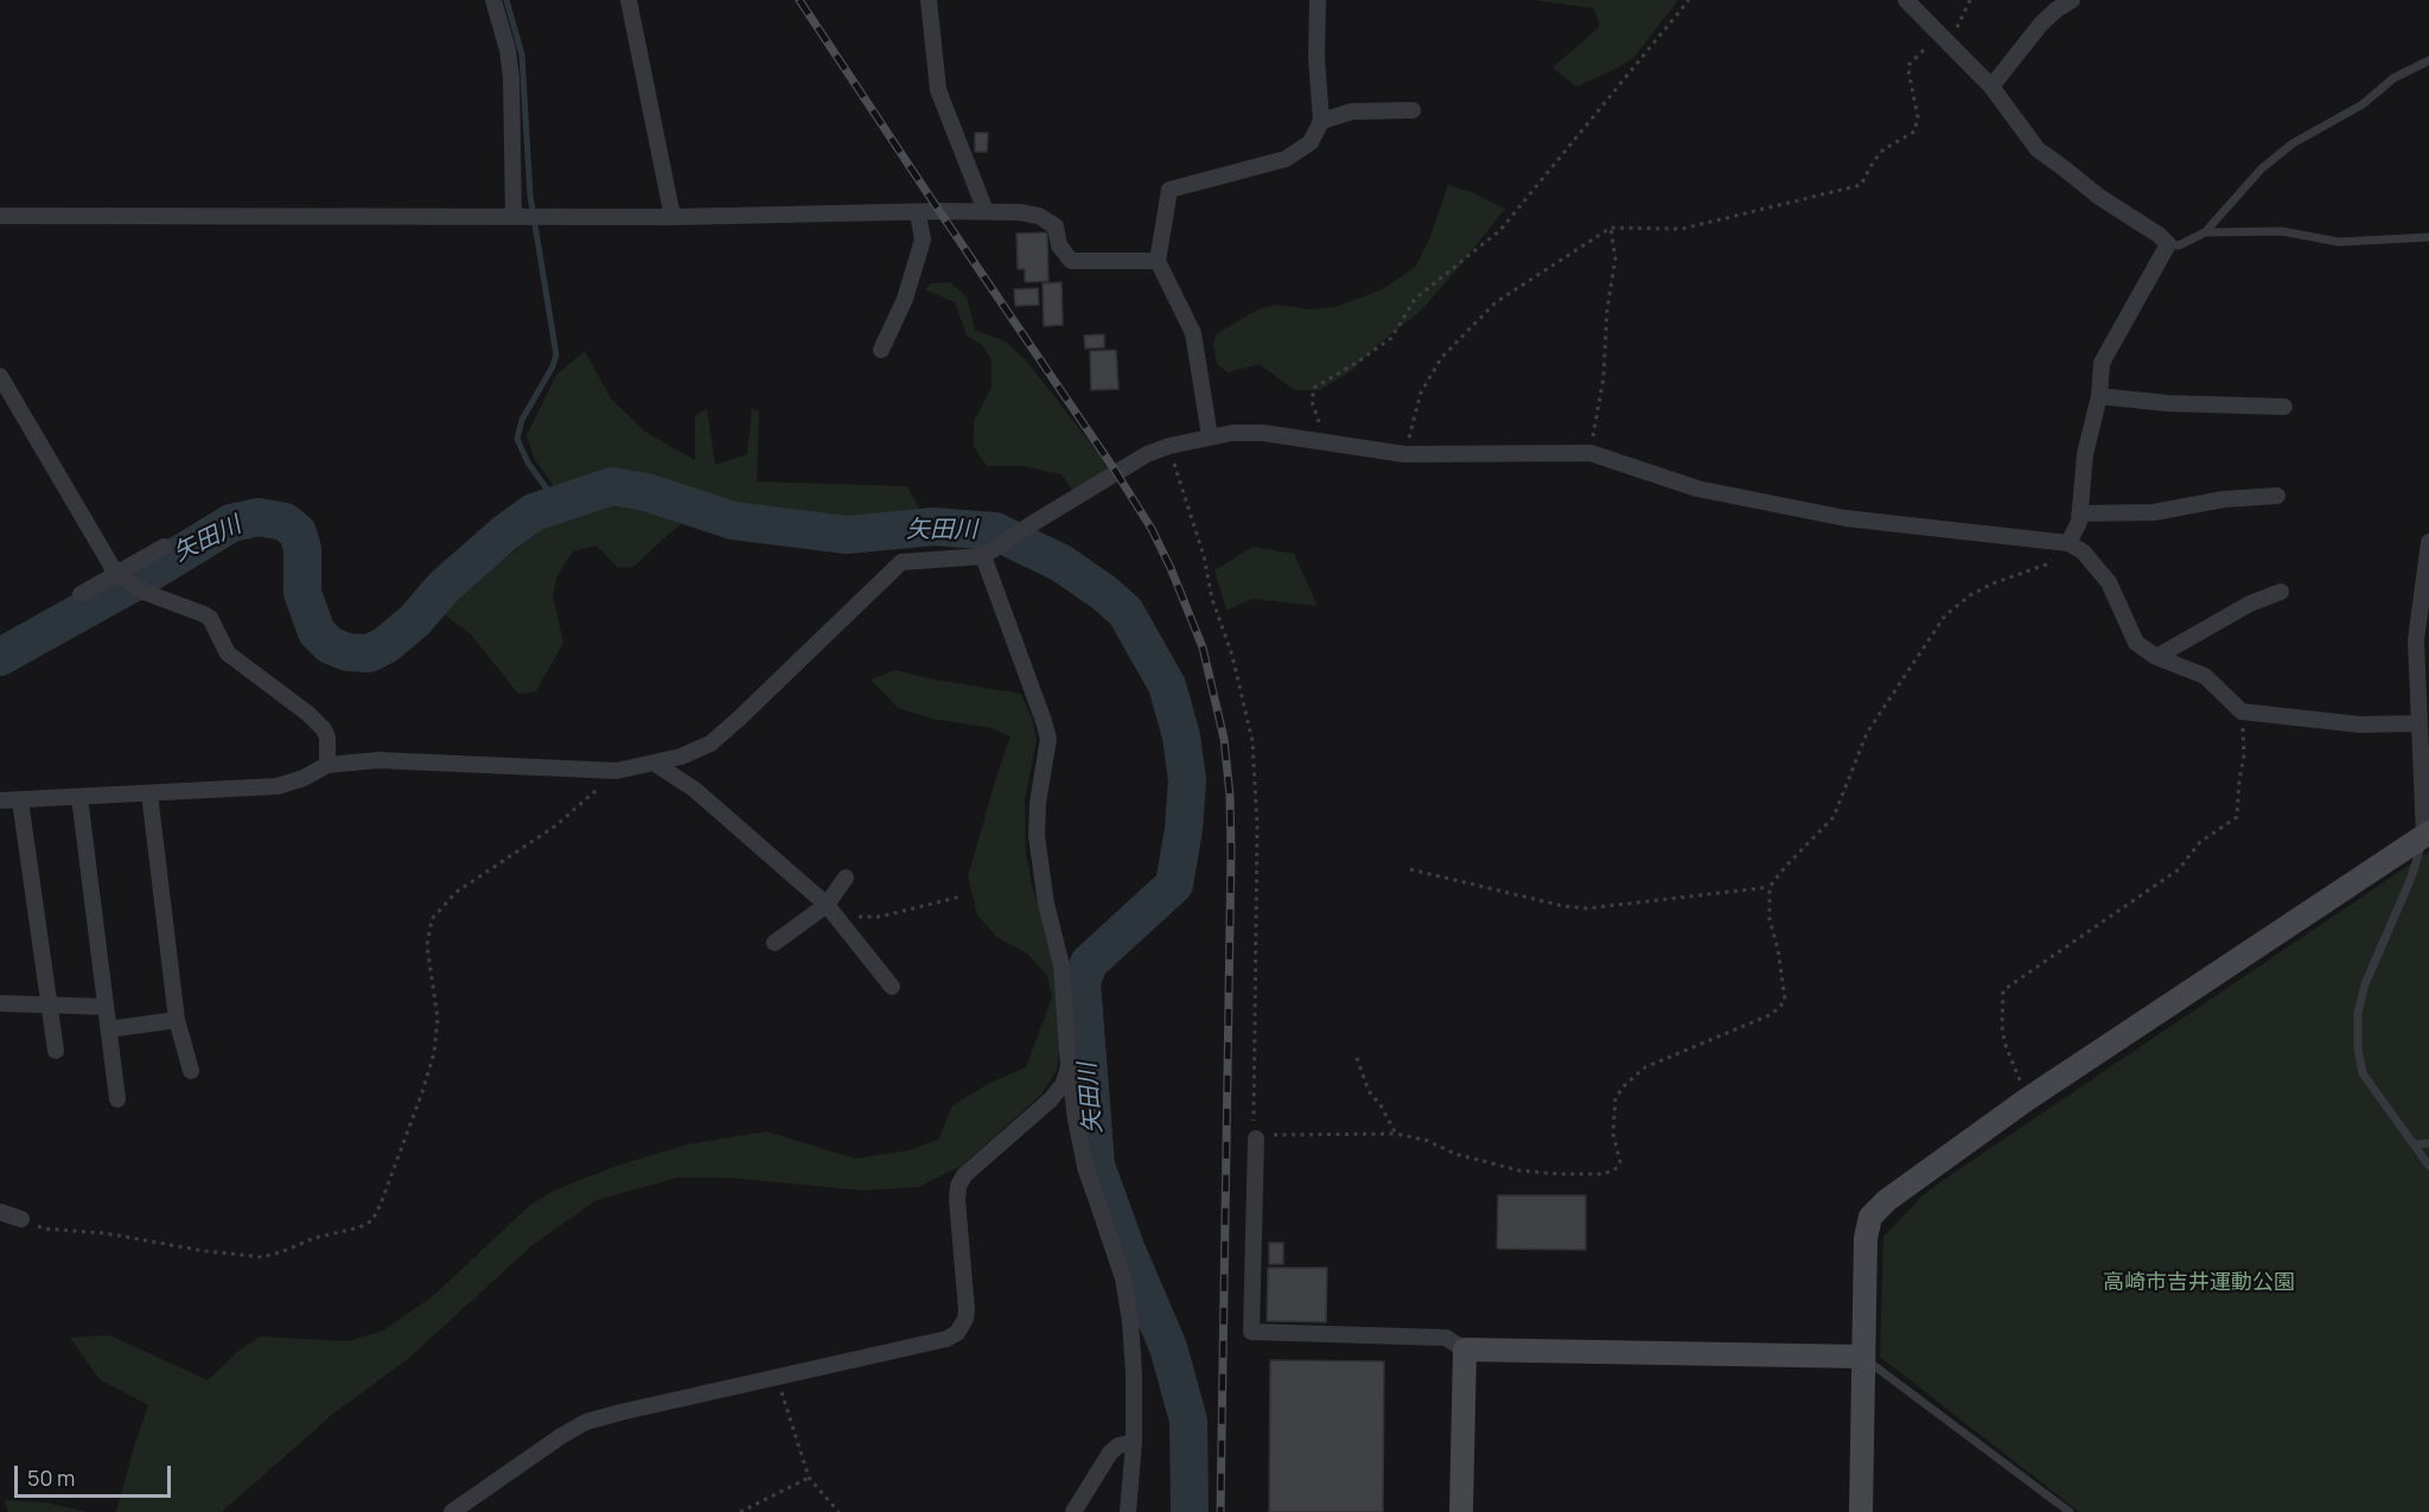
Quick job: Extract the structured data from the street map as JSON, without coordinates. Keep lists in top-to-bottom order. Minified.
{"water":["矢田川"],"parks":["高崎市吉井運動公園"],"scale_bar":"50 m"}
